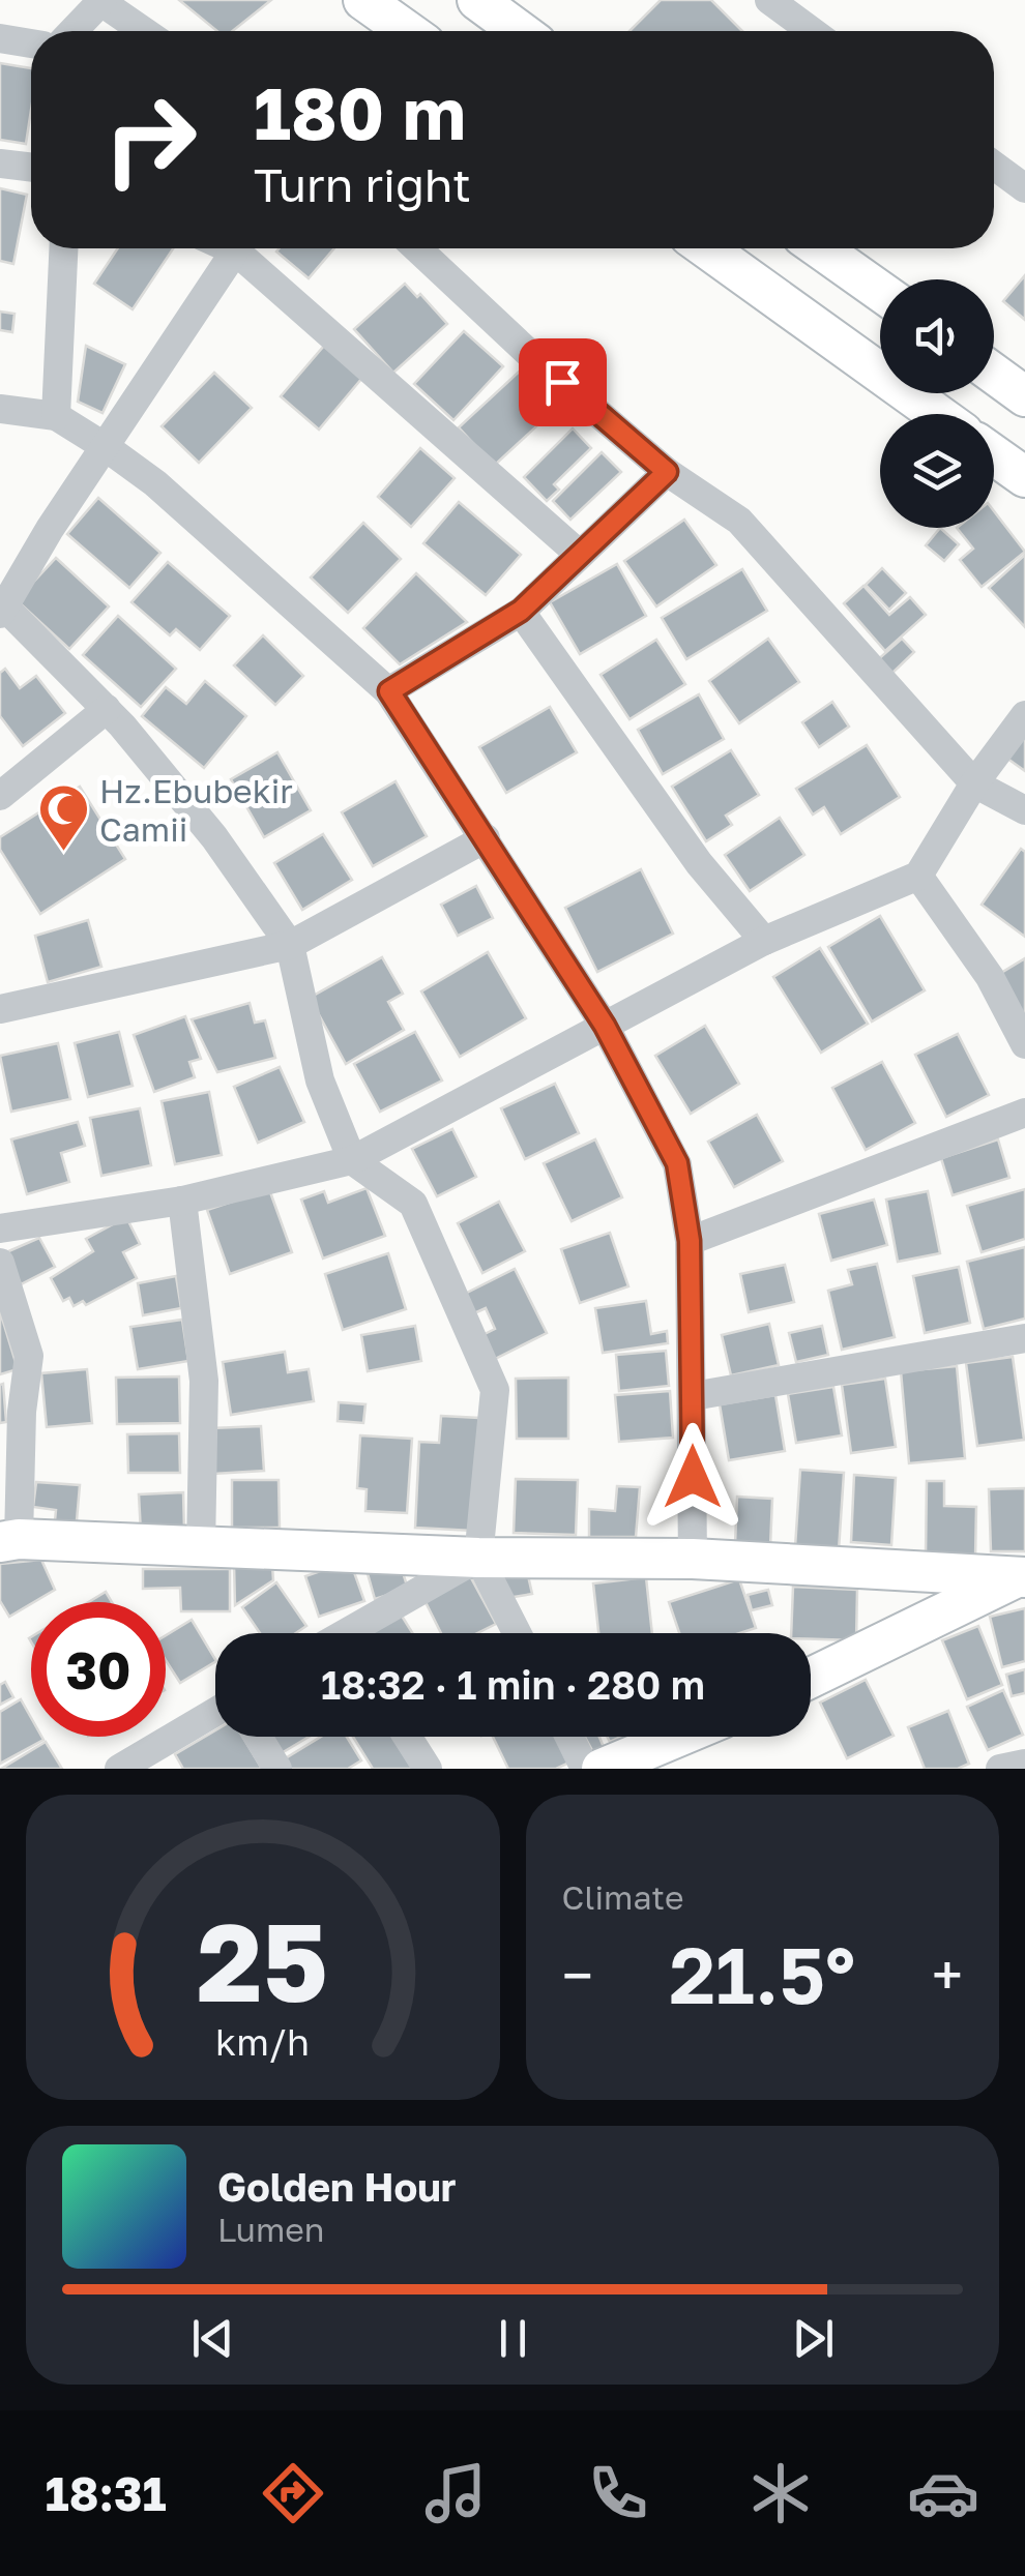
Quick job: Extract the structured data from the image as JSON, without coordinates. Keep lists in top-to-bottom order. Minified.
{"places":{"mosque":["Hz.Ebubekir Camii"]},"page":{"turn":["180 m","Turn right"],"limit":"30","trip":"18:32 · 1 min · 280 m","tile":"Climate","heat":["−","21.5°","+"],"song":["Golden Hour","Lumen"],"tabs":"18:31","gauge":["25","km/h"]}}
